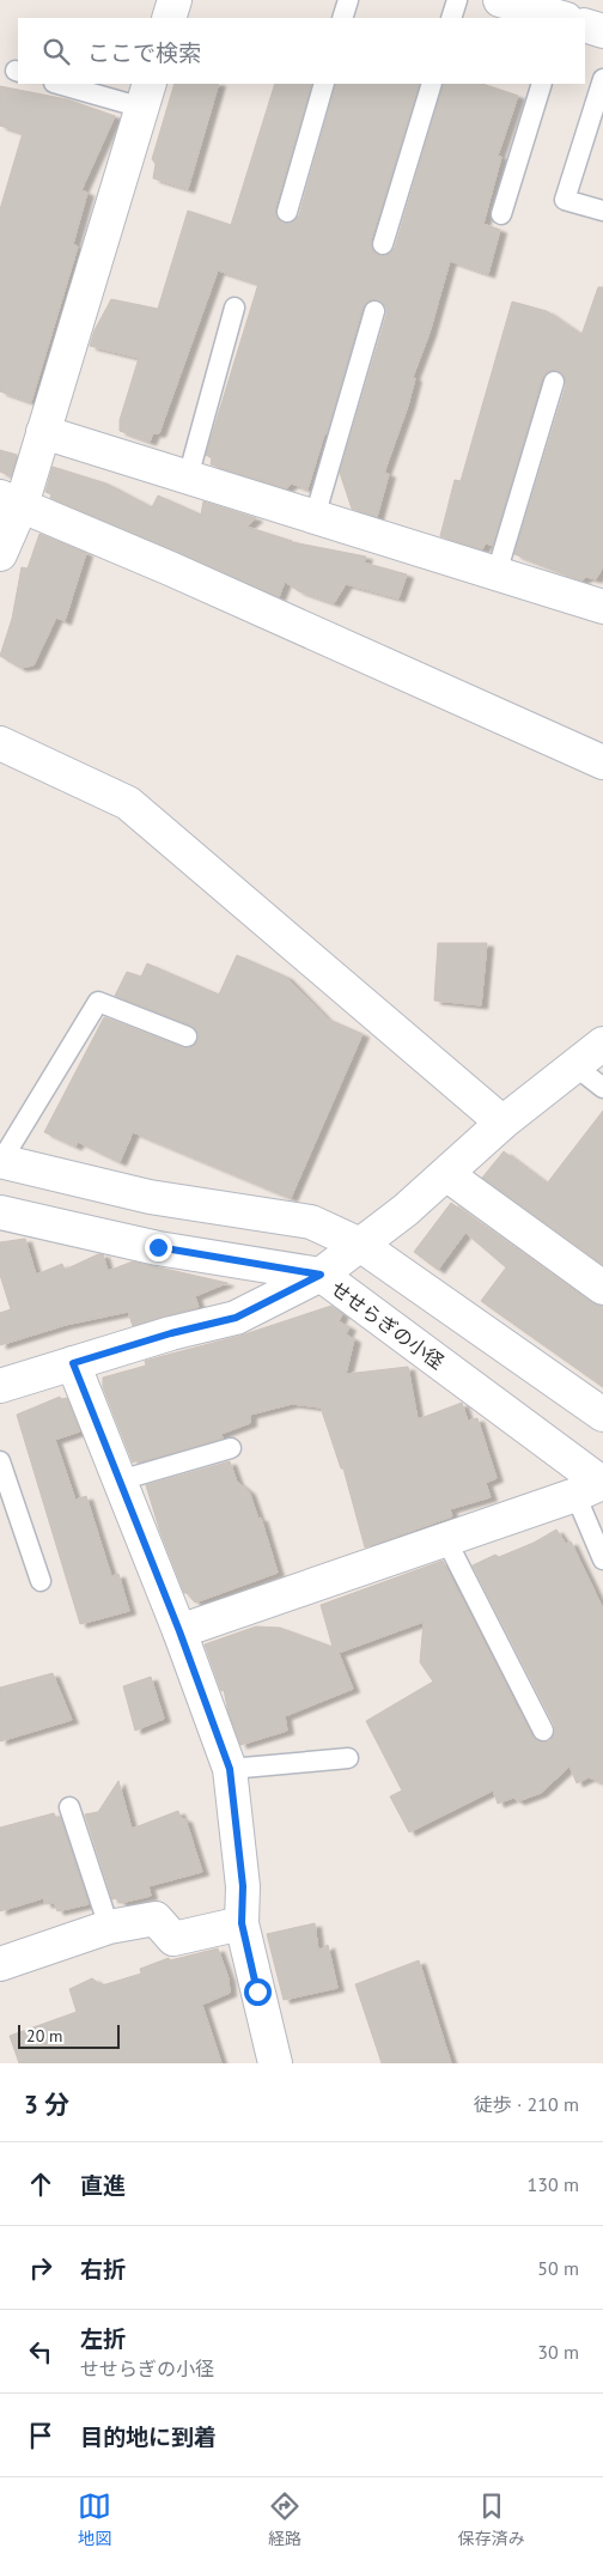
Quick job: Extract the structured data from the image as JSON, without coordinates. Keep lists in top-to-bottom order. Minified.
{"streets":{"street":["せせらぎの小径"]},"scale_bar":"20 m","page":{"search":"ここで検索","scale":"20 m","heading":["3 分","徒歩 · 210 m"],"list":[["直進","130 m"],["右折","50 m"],["左折","せせらぎの小径","30 m"],"目的地に到着"],"nav":["地図","経路","保存済み"]}}
